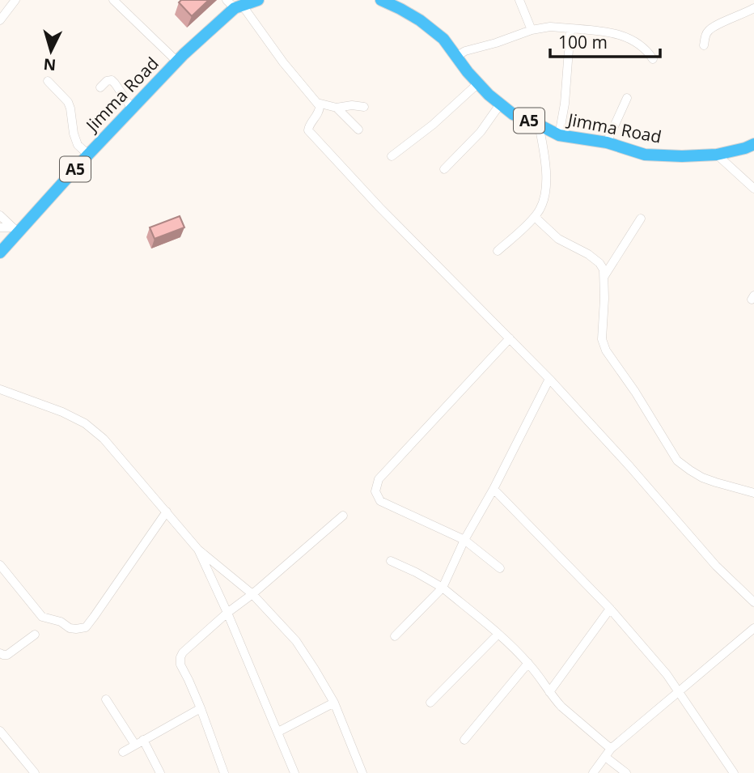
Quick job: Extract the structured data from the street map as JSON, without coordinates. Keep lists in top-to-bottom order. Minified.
{"streets":{"highway":["Jimma Road","A5"]},"scale_bar":"100 m","north":"bottom"}
